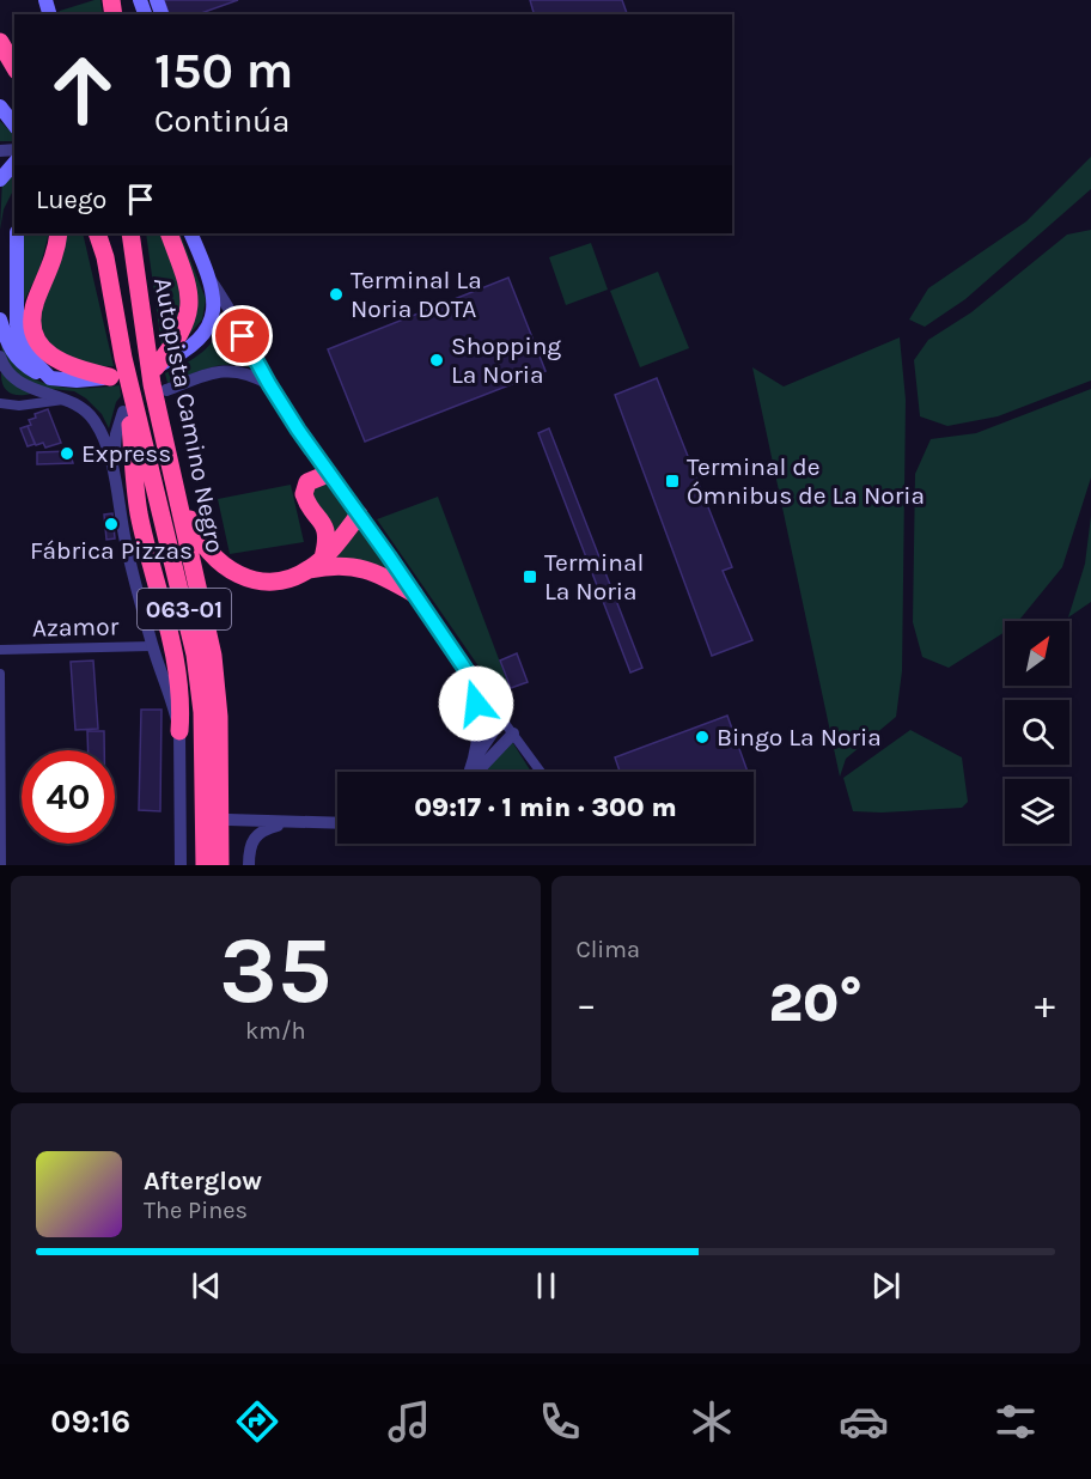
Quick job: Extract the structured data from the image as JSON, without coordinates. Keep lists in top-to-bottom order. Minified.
{"streets":{"highway":["Autopista Camino Negro","063-01"],"street":["Azamor"]},"places":{"other":["Terminal La Noria DOTA","Shopping La Noria","Express","Fábrica Pizzas","Bingo La Noria"],"transit":["Terminal de Ómnibus de La Noria","Terminal La Noria"]},"north":"top right","page":{"turn":["150 m","Continúa"],"then":"Luego","limit":"40","trip":"09:17 · 1 min · 300 m","tile":[["35","km/h"],"Clima"],"heat":["−","20°","+"],"song":["Afterglow","The Pines"],"tabs":"09:16"}}
